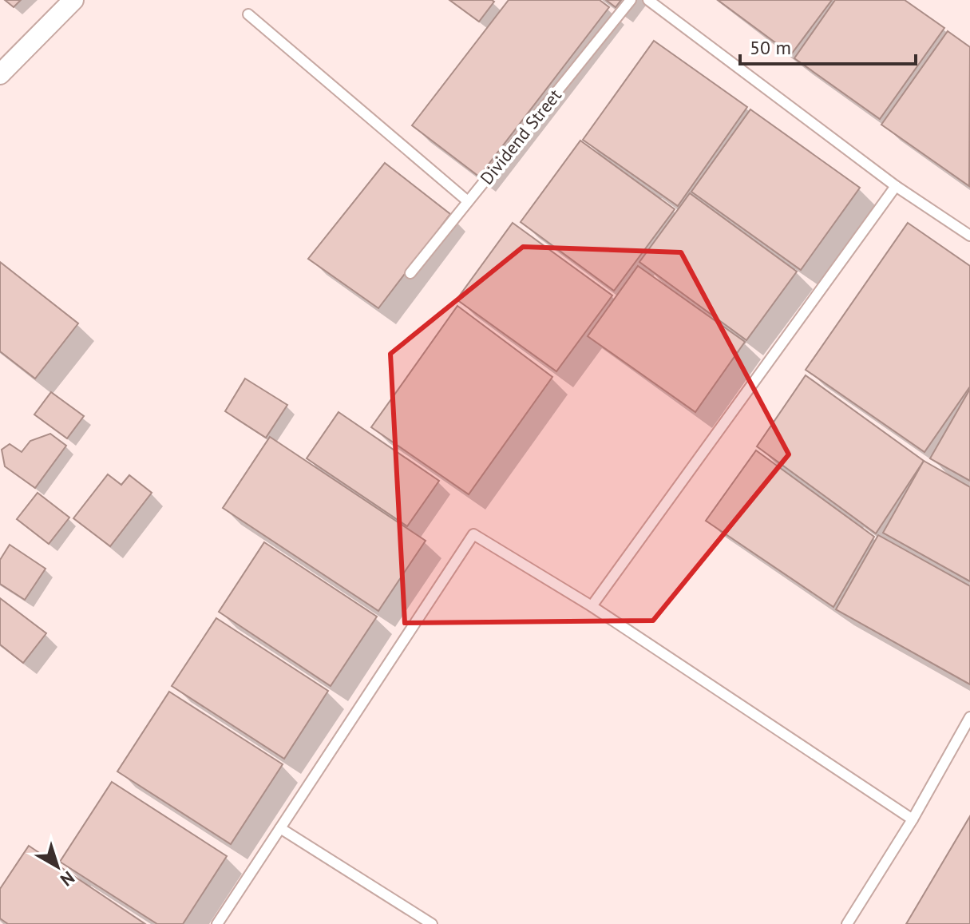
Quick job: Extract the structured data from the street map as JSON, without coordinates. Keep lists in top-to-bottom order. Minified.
{"streets":{"lane":["Dividend Street"]},"scale_bar":"50 m","north":"bottom right"}
